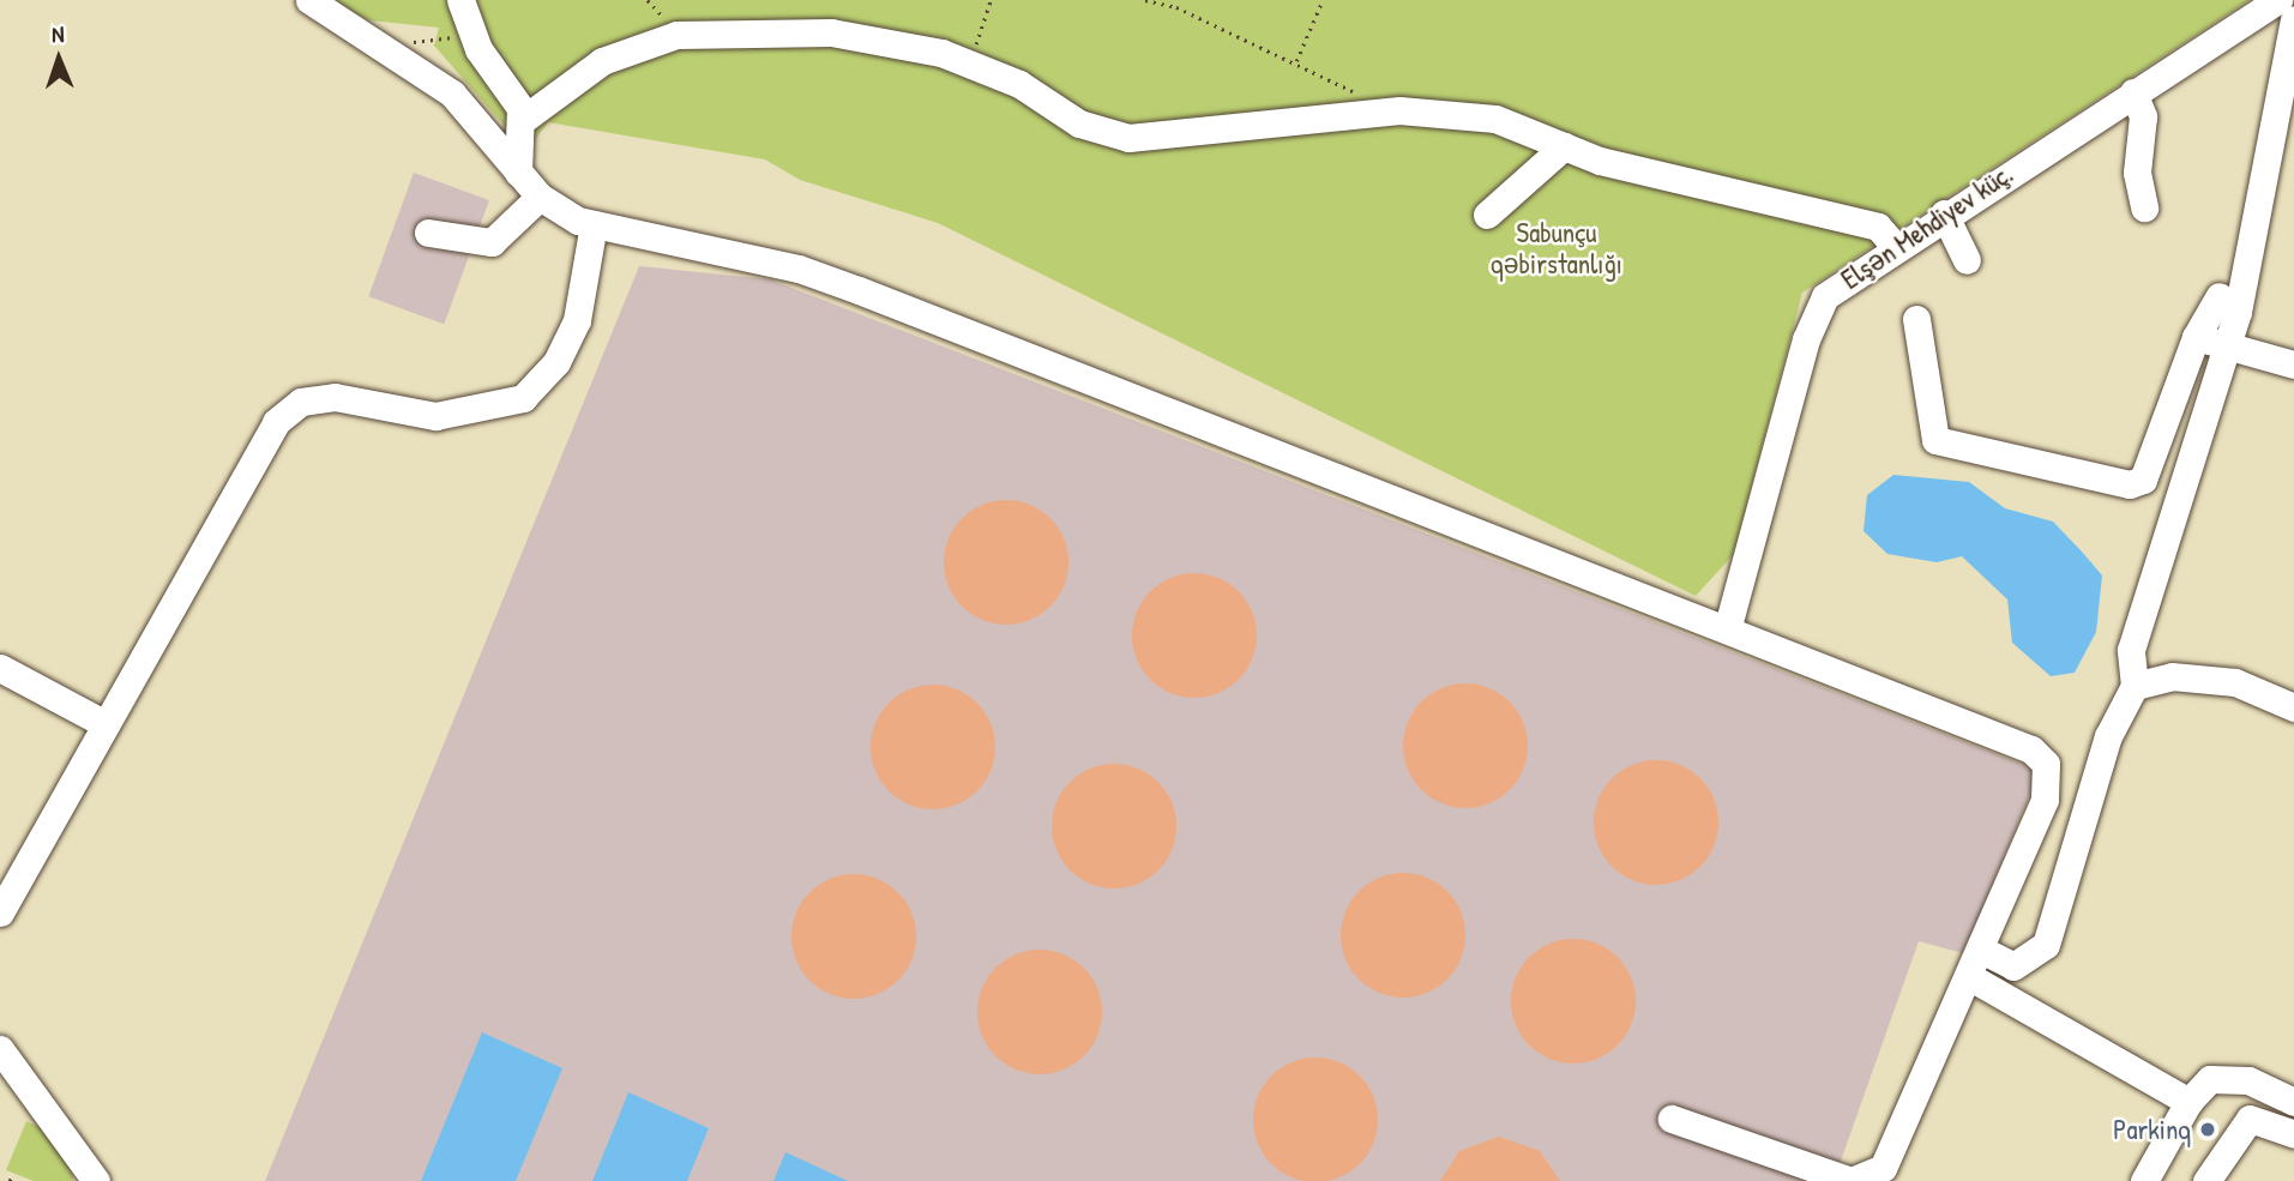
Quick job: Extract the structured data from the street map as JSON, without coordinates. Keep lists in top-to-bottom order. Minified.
{"streets":{"street":["Elşən Mehdiyev küç."]},"parks":["Sabunçu qəbirstanlığı"],"places":["Parkinq"],"north":"top"}
